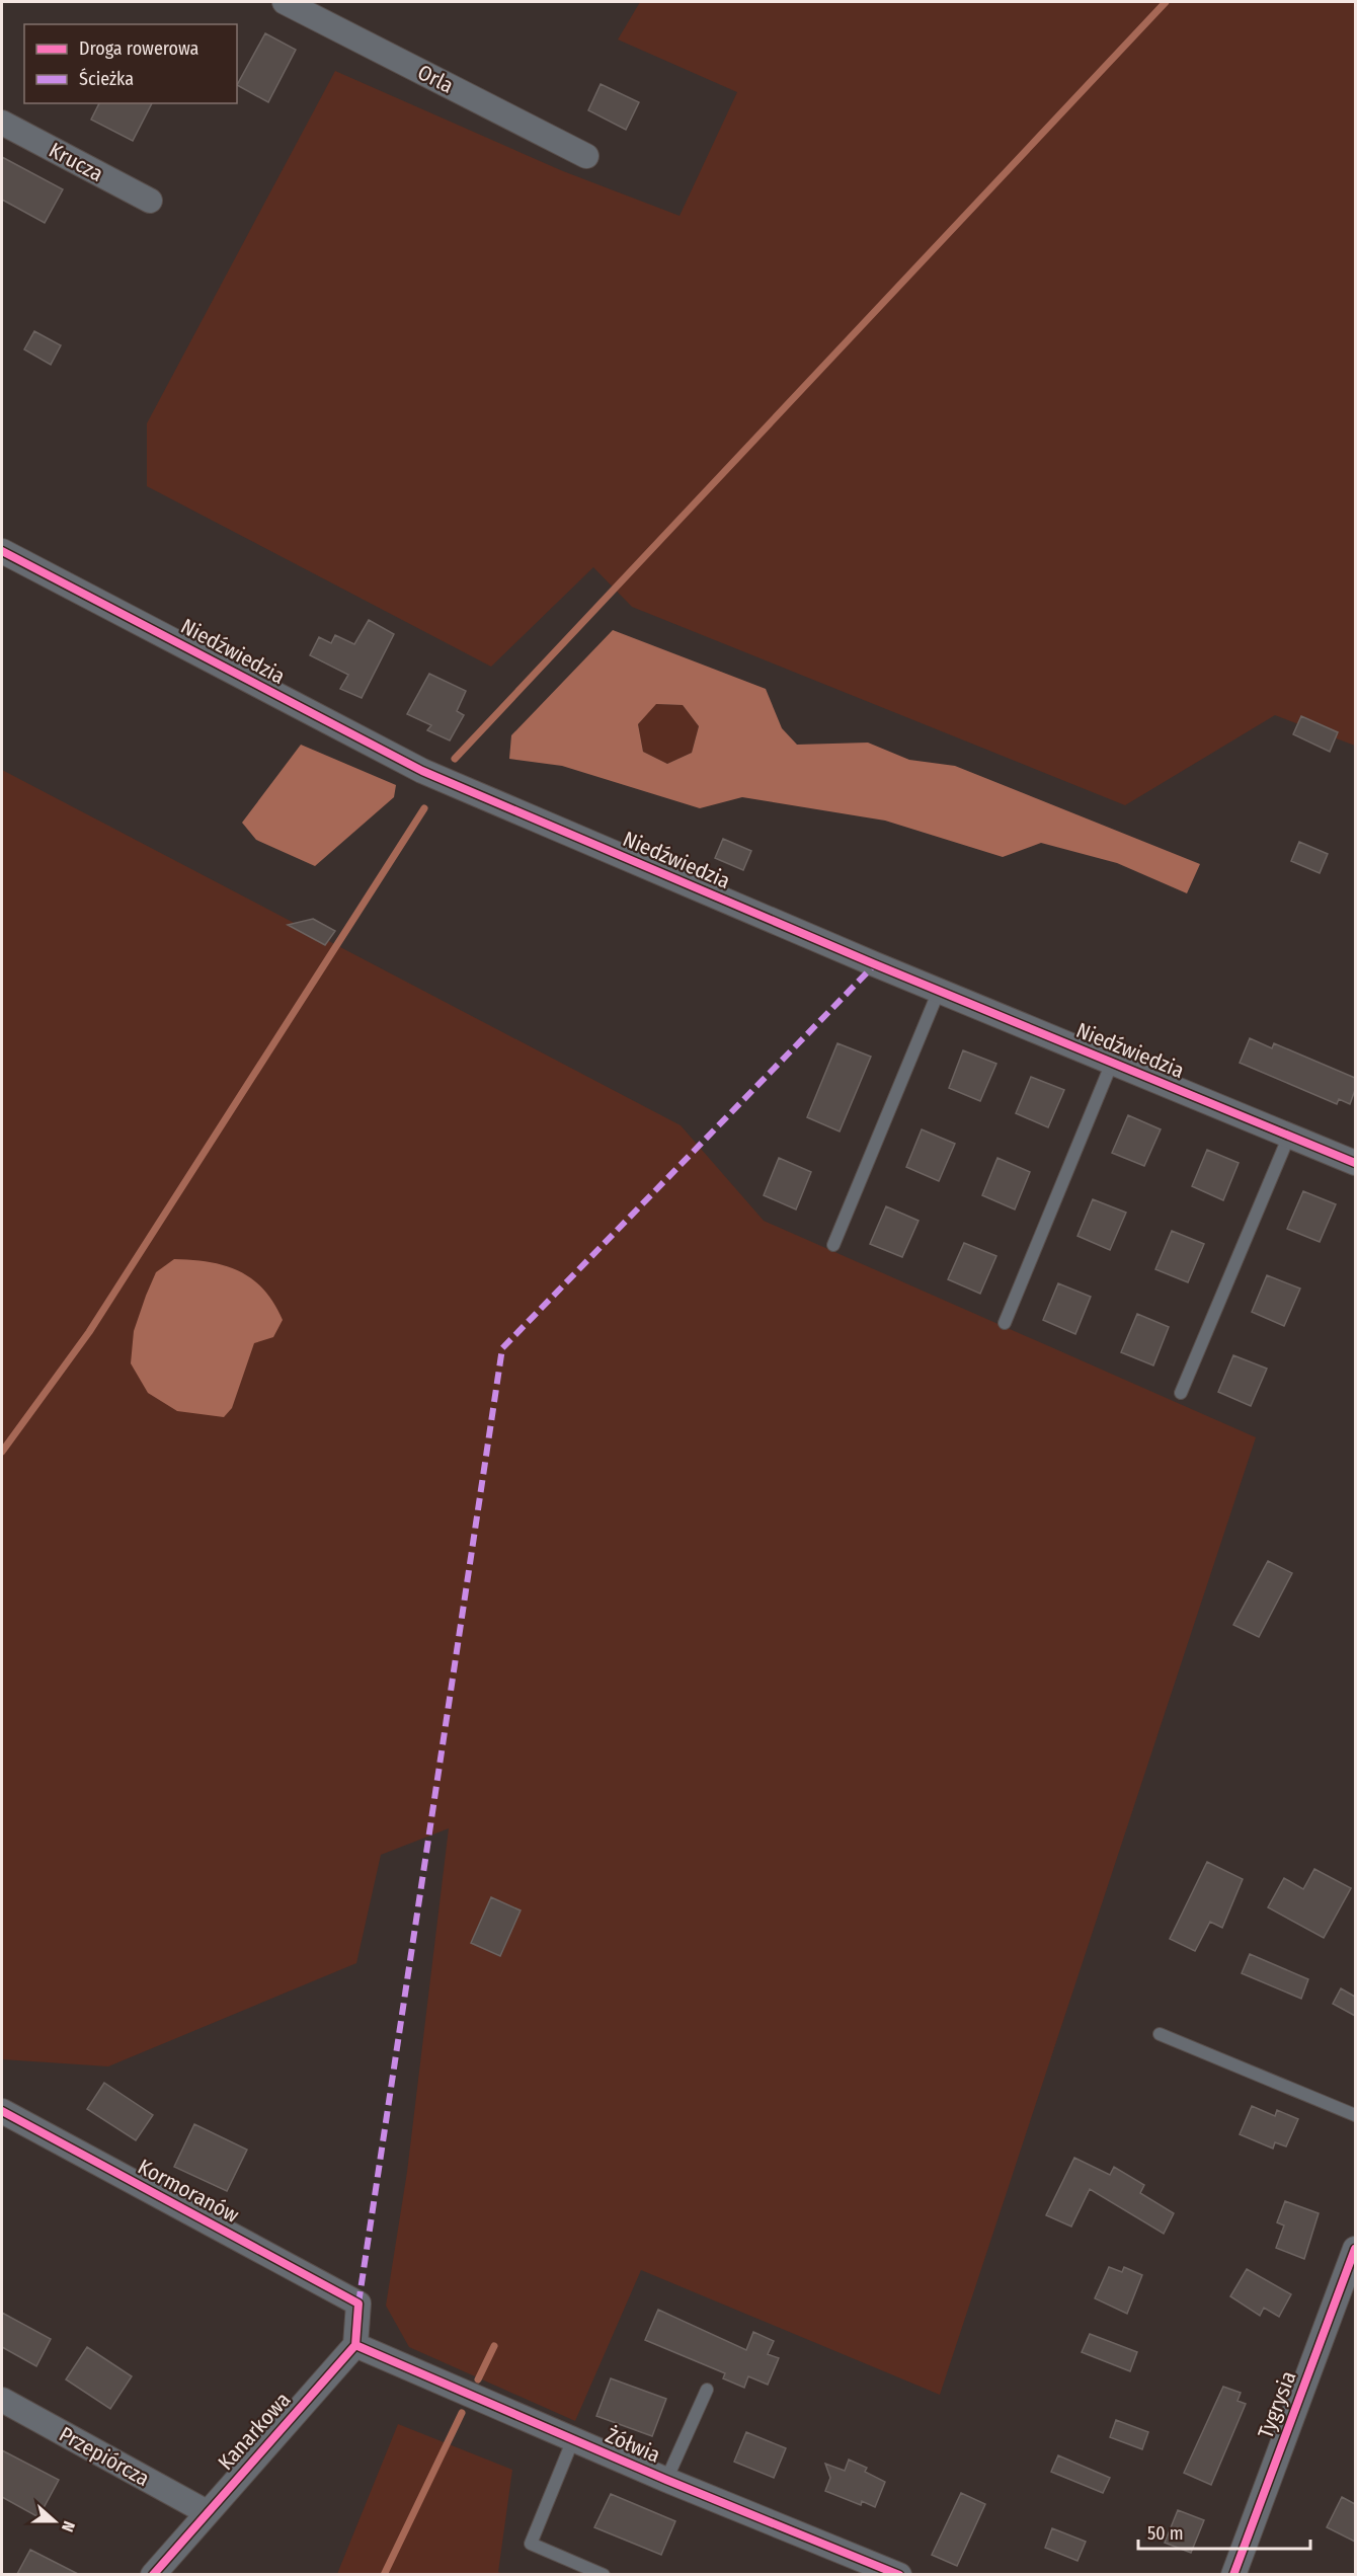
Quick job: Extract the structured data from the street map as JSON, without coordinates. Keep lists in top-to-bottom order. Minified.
{"streets":{"street":["Orla","Krucza","Niedźwiedzia","Kormoranów","Tygrysia","Kanarkowa","Żółwia","Przepiórcza"]},"crossings":[["Kormoranów","Kanarkowa"],["Kormoranów","Żółwia"],["Kanarkowa","Żółwia"],["Kanarkowa","Przepiórcza"]],"legend":["Droga rowerowa","Ścieżka"],"scale_bar":"50 m","north":"right"}
